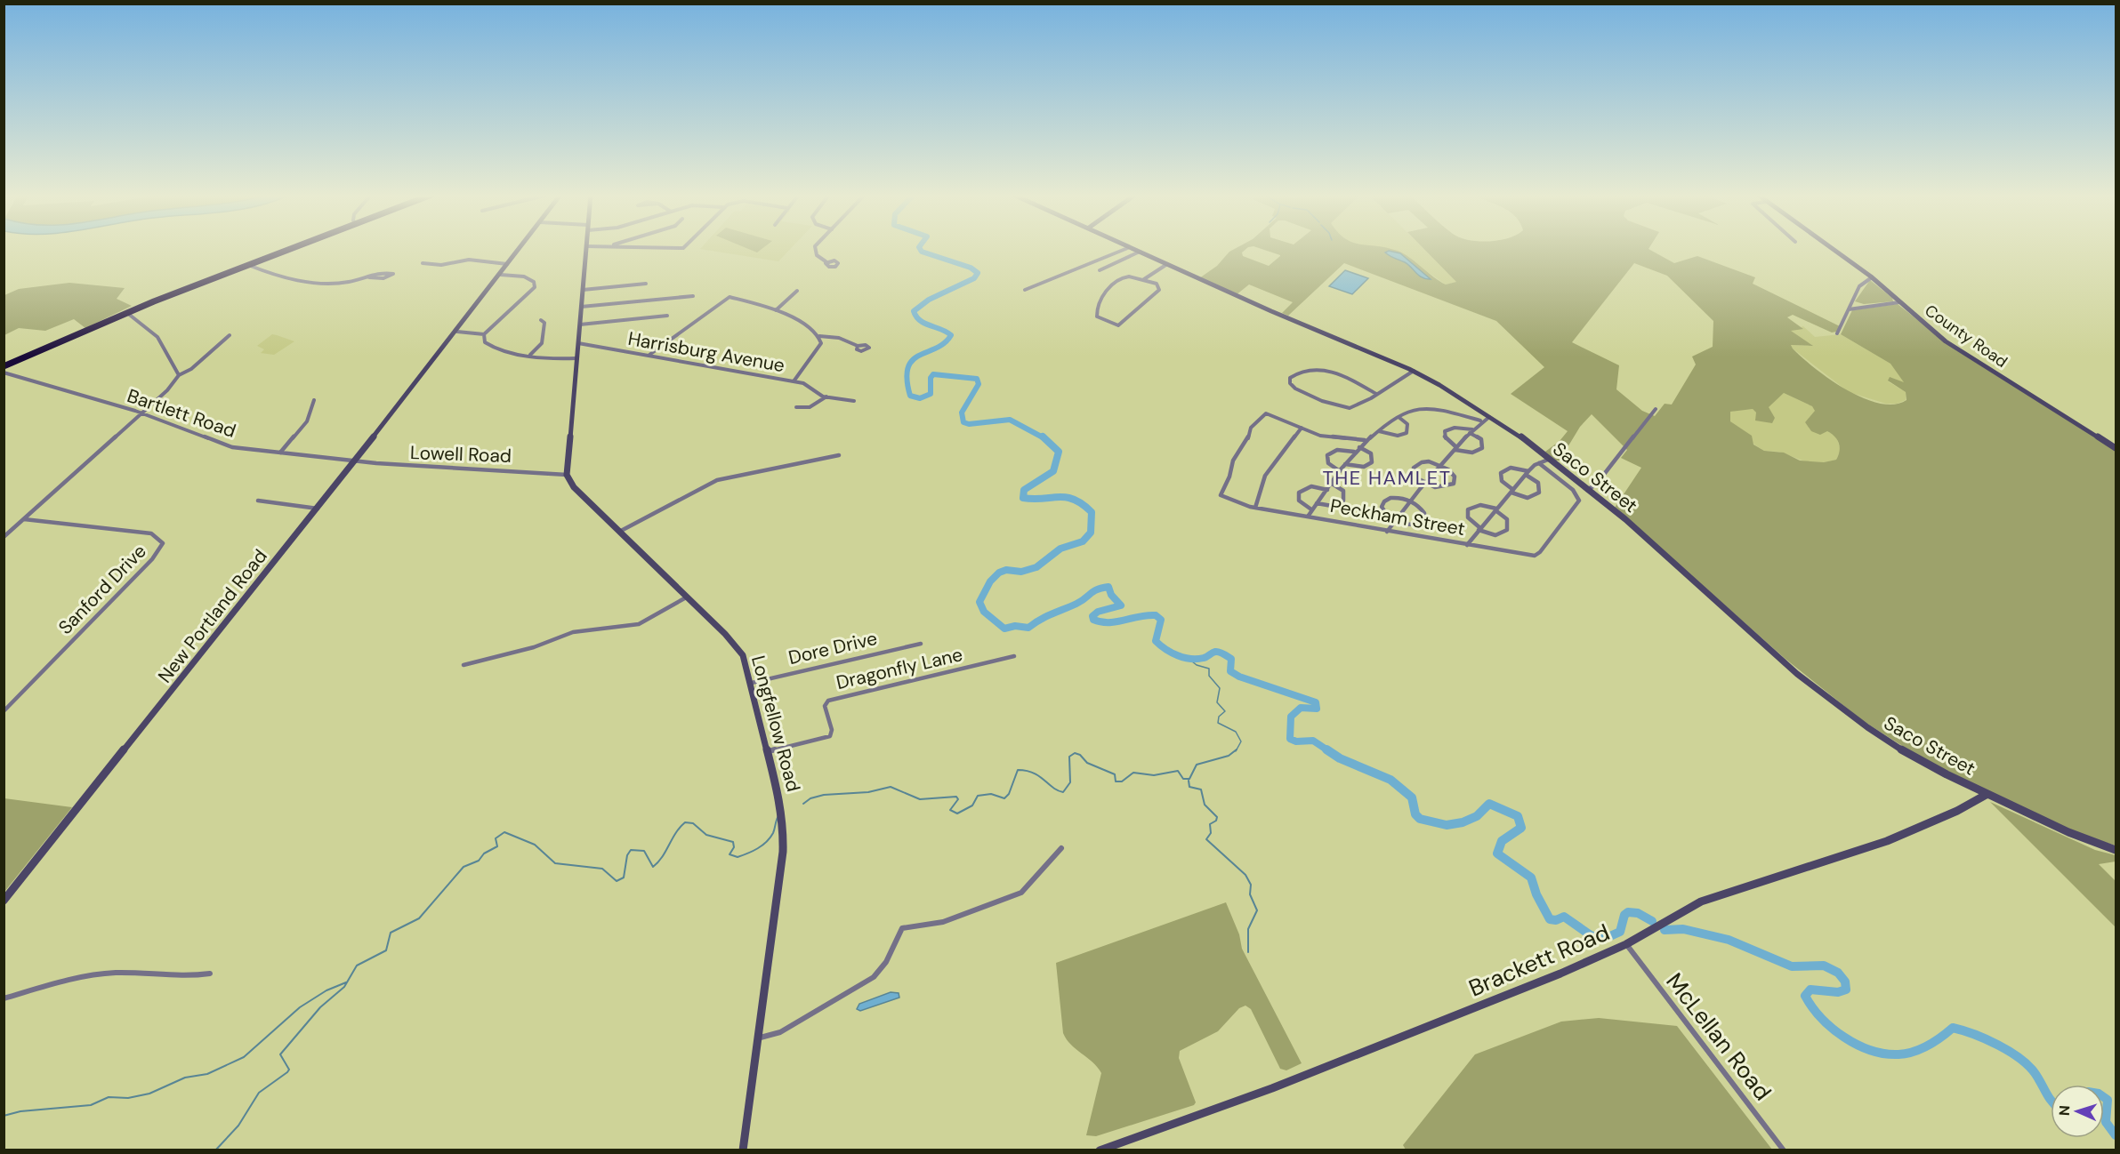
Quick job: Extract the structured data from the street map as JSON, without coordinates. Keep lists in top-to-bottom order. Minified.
{"streets":{"street":["County Road","Harrisburg Avenue","Bartlett Road","Lowell Road","Saco Street","Peckham Street","Sanford Drive","New Portland Road","Dore Drive","Dragonfly Lane","Longfellow Road","Brackett Road","McLellan Road"]},"crossings":[["Bartlett Road","Lowell Road"],["Bartlett Road","New Portland Road"],["Lowell Road","New Portland Road"],["Lowell Road","Longfellow Road"],["Saco Street","Brackett Road"],["Dore Drive","Longfellow Road"],["Dragonfly Lane","Longfellow Road"],["Brackett Road","McLellan Road"]],"districts":["THE HAMLET"],"north":"left"}
